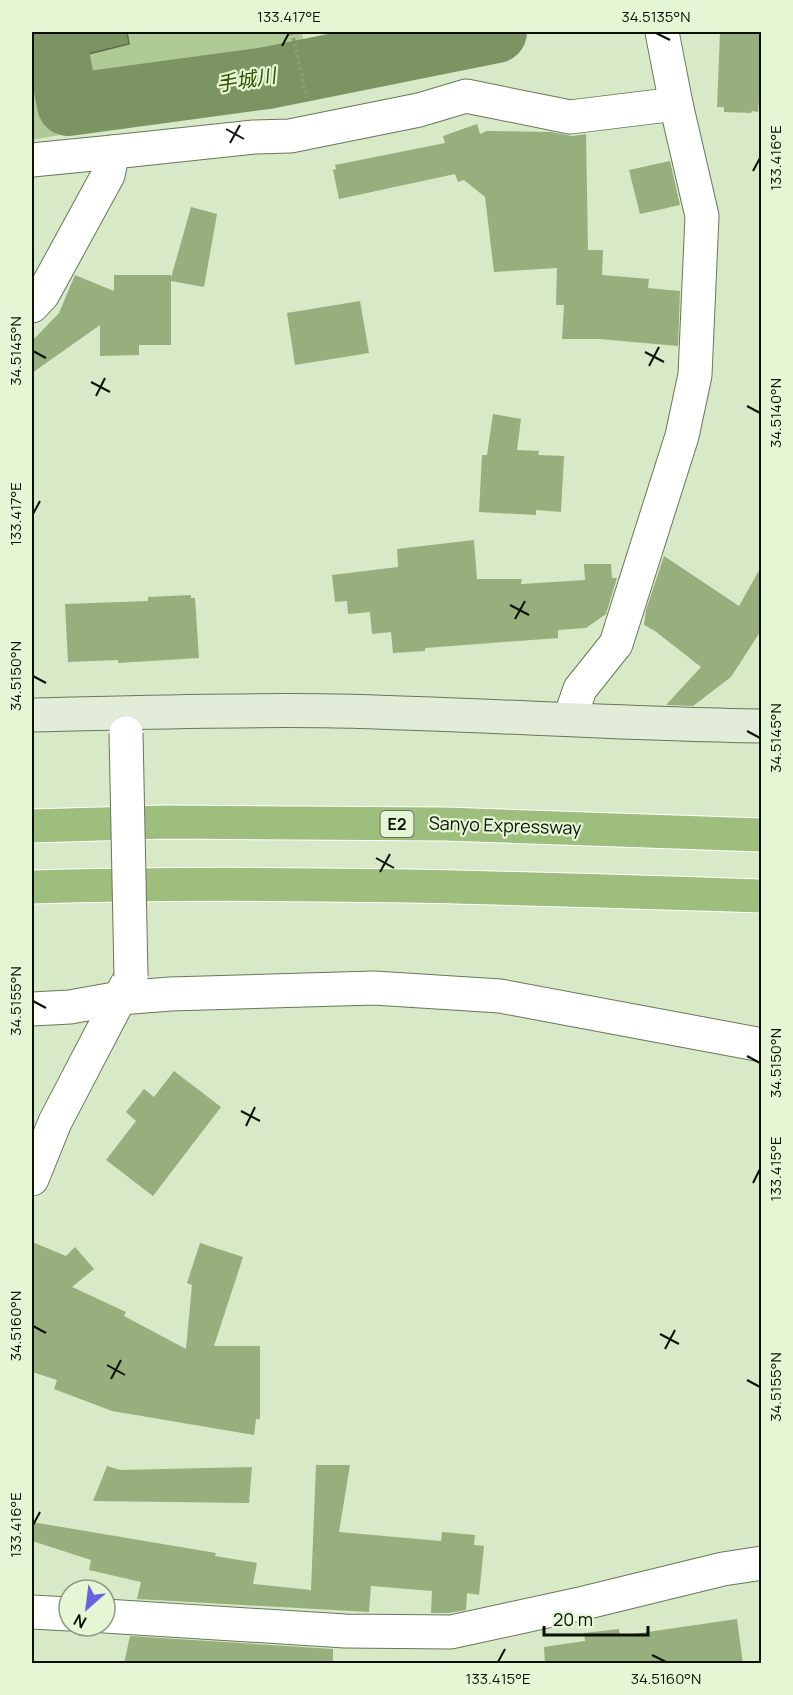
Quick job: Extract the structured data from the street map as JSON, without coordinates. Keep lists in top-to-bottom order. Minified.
{"streets":{"highway":["E2","Sanyo Expressway"]},"water":["手城川"],"scale_bar":"20 m","north":"bottom left","coordinates":["133.417°E","34.5135°N","133.416°E","34.5145°N","34.5140°N","34.5150°N","34.5155°N","133.415°E","34.5160°N"]}
